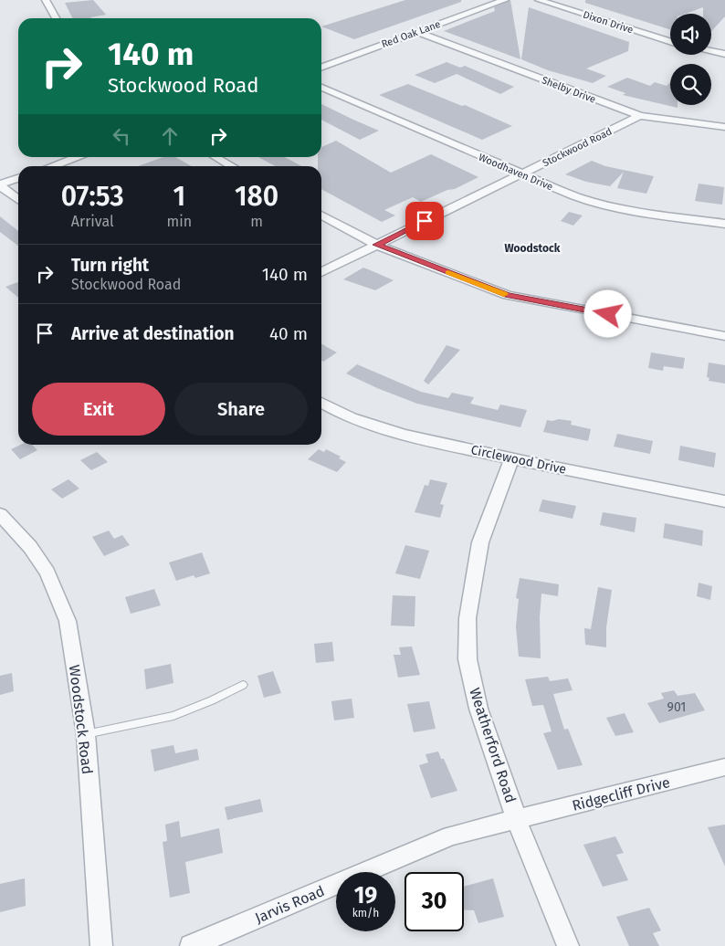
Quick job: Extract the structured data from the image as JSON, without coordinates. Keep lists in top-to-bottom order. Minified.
{"streets":{"street":["Dixon Drive","Red Oak Lane","Shelby Drive","Stockwood Road","Woodhaven Drive","Circlewood Drive","Woodstock Road","Weatherford Road","Ridgecliff Drive","Jarvis Road"]},"crossings":[["Red Oak Lane","Shelby Drive"],["Shelby Drive","Stockwood Road"],["Stockwood Road","Woodhaven Drive"],["Circlewood Drive","Weatherford Road"],["Weatherford Road","Ridgecliff Drive"],["Weatherford Road","Jarvis Road"],["Ridgecliff Drive","Jarvis Road"]],"districts":["Woodstock"],"house_numbers":["901"],"page":{"turn":["140 m","Stockwood Road"],"eta":["07:53","Arrival","1","min","180","m"],"list":[{"name":"Turn right","note":"Stockwood Road","value":"140 m"},{"name":"Arrive at destination","value":"40 m"}],"buttons":["Exit","Share"],"speed":"19 km/h","limit":"30"}}
